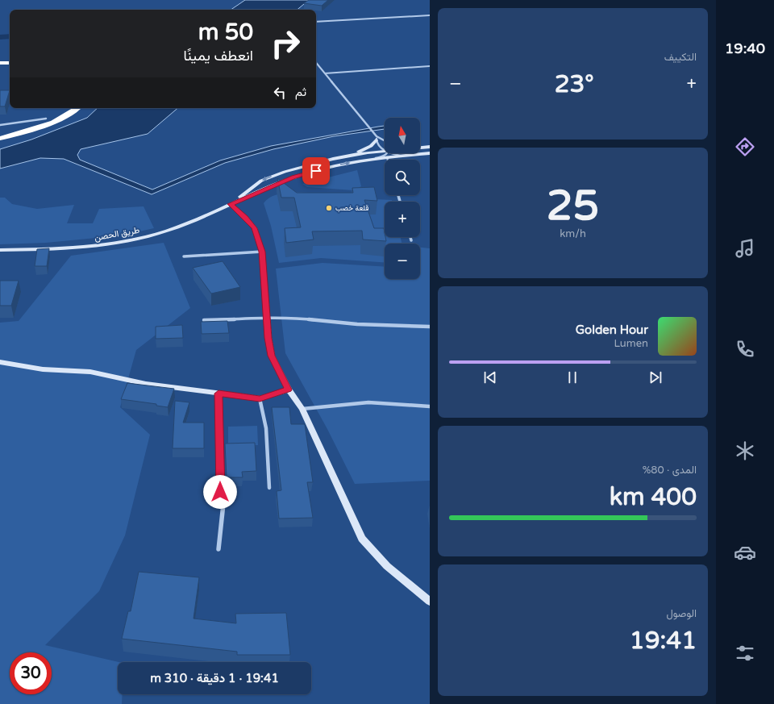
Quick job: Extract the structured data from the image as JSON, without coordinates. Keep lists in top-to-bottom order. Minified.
{"streets":{"street":["طريق الحصن"]},"places":["قلعة خصب"],"north":"top","page":{"tabs":"19:40","tile":["التكييف",["25","km/h"],["المدى · 80%","400 km"],["الوصول","19:41"]],"turn":["50 m","انعطف يمينًا"],"heat":["−","23°","+"],"then":"ثم","map_buttons":["+","−"],"song":["Golden Hour","Lumen"],"limit":"30","trip":"19:41 · 1 دقيقة · 310 m"}}
